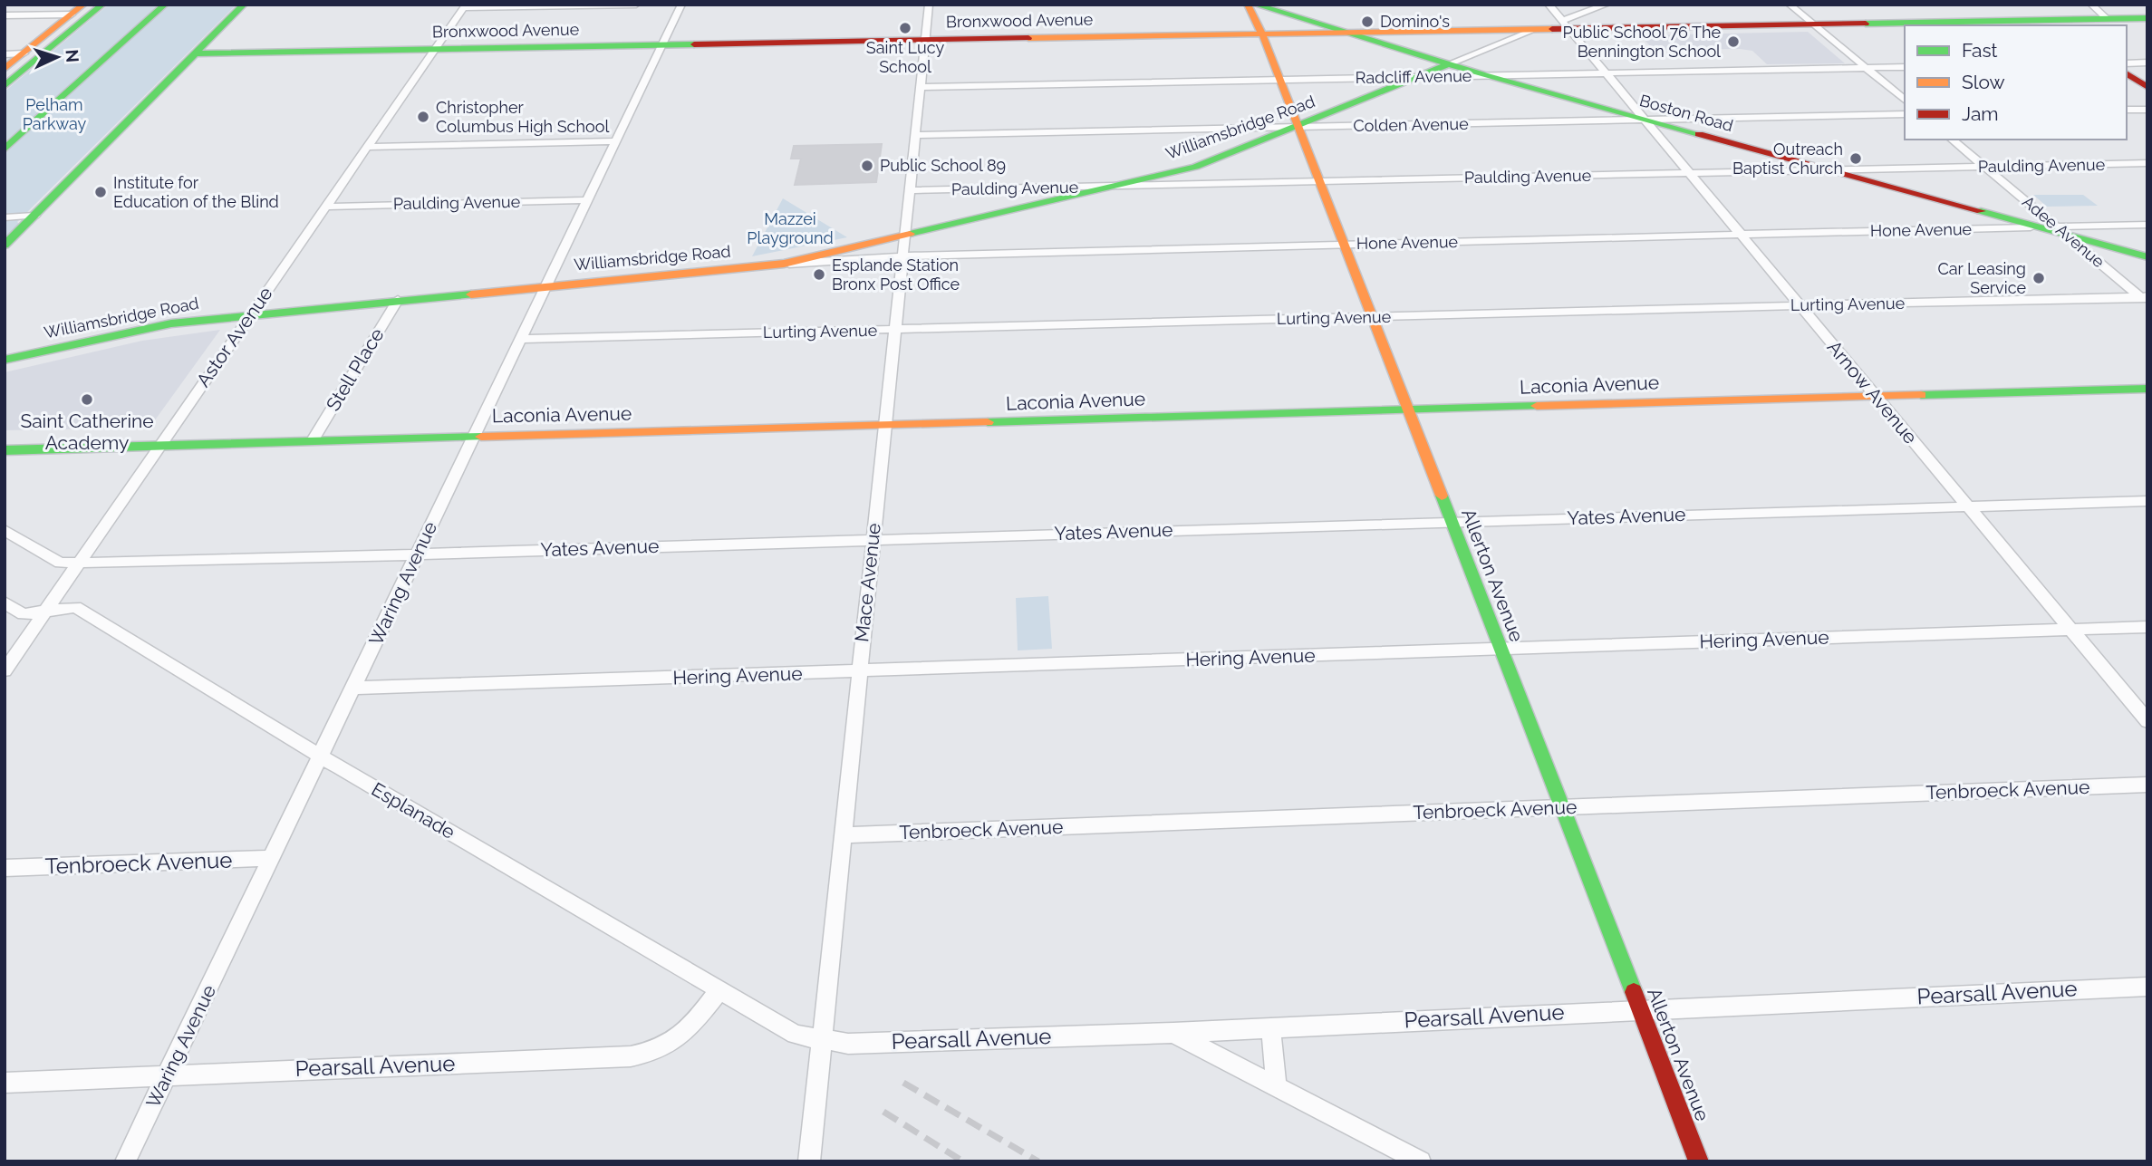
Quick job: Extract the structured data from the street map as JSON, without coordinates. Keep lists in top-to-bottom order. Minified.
{"streets":{"street":["Bronxwood Avenue","Radcliff Avenue","Boston Road","Colden Avenue","Williamsbridge Road","Paulding Avenue","Hone Avenue","Adee Avenue","Lurting Avenue","Astor Avenue","Stell Place","Laconia Avenue","Arnow Avenue","Yates Avenue","Allerton Avenue","Mace Avenue","Waring Avenue","Hering Avenue","Tenbroeck Avenue","Esplanade","Pearsall Avenue"]},"crossings":[["Bronxwood Avenue","Boston Road"],["Bronxwood Avenue","Williamsbridge Road"],["Bronxwood Avenue","Astor Avenue"],["Bronxwood Avenue","Arnow Avenue"],["Bronxwood Avenue","Allerton Avenue"],["Bronxwood Avenue","Mace Avenue"],["Bronxwood Avenue","Waring Avenue"],["Radcliff Avenue","Boston Road"],["Radcliff Avenue","Williamsbridge Road"],["Radcliff Avenue","Arnow Avenue"],["Radcliff Avenue","Allerton Avenue"],["Radcliff Avenue","Mace Avenue"],["Boston Road","Colden Avenue"],["Boston Road","Williamsbridge Road"],["Boston Road","Paulding Avenue"],["Boston Road","Hone Avenue"],["Boston Road","Adee Avenue"],["Boston Road","Arnow Avenue"],["Colden Avenue","Williamsbridge Road"],["Colden Avenue","Arnow Avenue"],["Colden Avenue","Allerton Avenue"],["Colden Avenue","Mace Avenue"],["Williamsbridge Road","Paulding Avenue"],["Williamsbridge Road","Hone Avenue"],["Williamsbridge Road","Astor Avenue"],["Williamsbridge Road","Stell Place"],["Williamsbridge Road","Allerton Avenue"],["Williamsbridge Road","Mace Avenue"],["Williamsbridge Road","Waring Avenue"],["Paulding Avenue","Adee Avenue"],["Paulding Avenue","Astor Avenue"],["Paulding Avenue","Arnow Avenue"],["Paulding Avenue","Allerton Avenue"],["Paulding Avenue","Mace Avenue"],["Paulding Avenue","Waring Avenue"],["Hone Avenue","Arnow Avenue"],["Hone Avenue","Allerton Avenue"],["Hone Avenue","Mace Avenue"],["Adee Avenue","Lurting Avenue"],["Lurting Avenue","Arnow Avenue"],["Lurting Avenue","Allerton Avenue"],["Lurting Avenue","Mace Avenue"],["Lurting Avenue","Waring Avenue"],["Astor Avenue","Laconia Avenue"],["Astor Avenue","Yates Avenue"],["Astor Avenue","Esplanade"],["Stell Place","Laconia Avenue"],["Laconia Avenue","Arnow Avenue"],["Laconia Avenue","Allerton Avenue"],["Laconia Avenue","Mace Avenue"],["Laconia Avenue","Waring Avenue"],["Arnow Avenue","Yates Avenue"],["Arnow Avenue","Hering Avenue"],["Yates Avenue","Allerton Avenue"],["Yates Avenue","Mace Avenue"],["Yates Avenue","Waring Avenue"],["Allerton Avenue","Hering Avenue"],["Allerton Avenue","Tenbroeck Avenue"],["Allerton Avenue","Pearsall Avenue"],["Mace Avenue","Hering Avenue"],["Mace Avenue","Tenbroeck Avenue"],["Mace Avenue","Esplanade"],["Mace Avenue","Pearsall Avenue"],["Waring Avenue","Hering Avenue"],["Waring Avenue","Tenbroeck Avenue"],["Waring Avenue","Esplanade"],["Waring Avenue","Pearsall Avenue"],["Esplanade","Pearsall Avenue"]],"parks":["Pelham Parkway","Mazzei Playground"],"places":["Domino's","Saint Lucy School","Public School 76 The Bennington School","Christopher Columbus High School","Outreach Baptist Church","Public School 89","Institute for Education of the Blind","Esplande Station Bronx Post Office","Car Leasing Service","Saint Catherine Academy"],"legend":["Fast","Slow","Jam"],"north":"right"}
